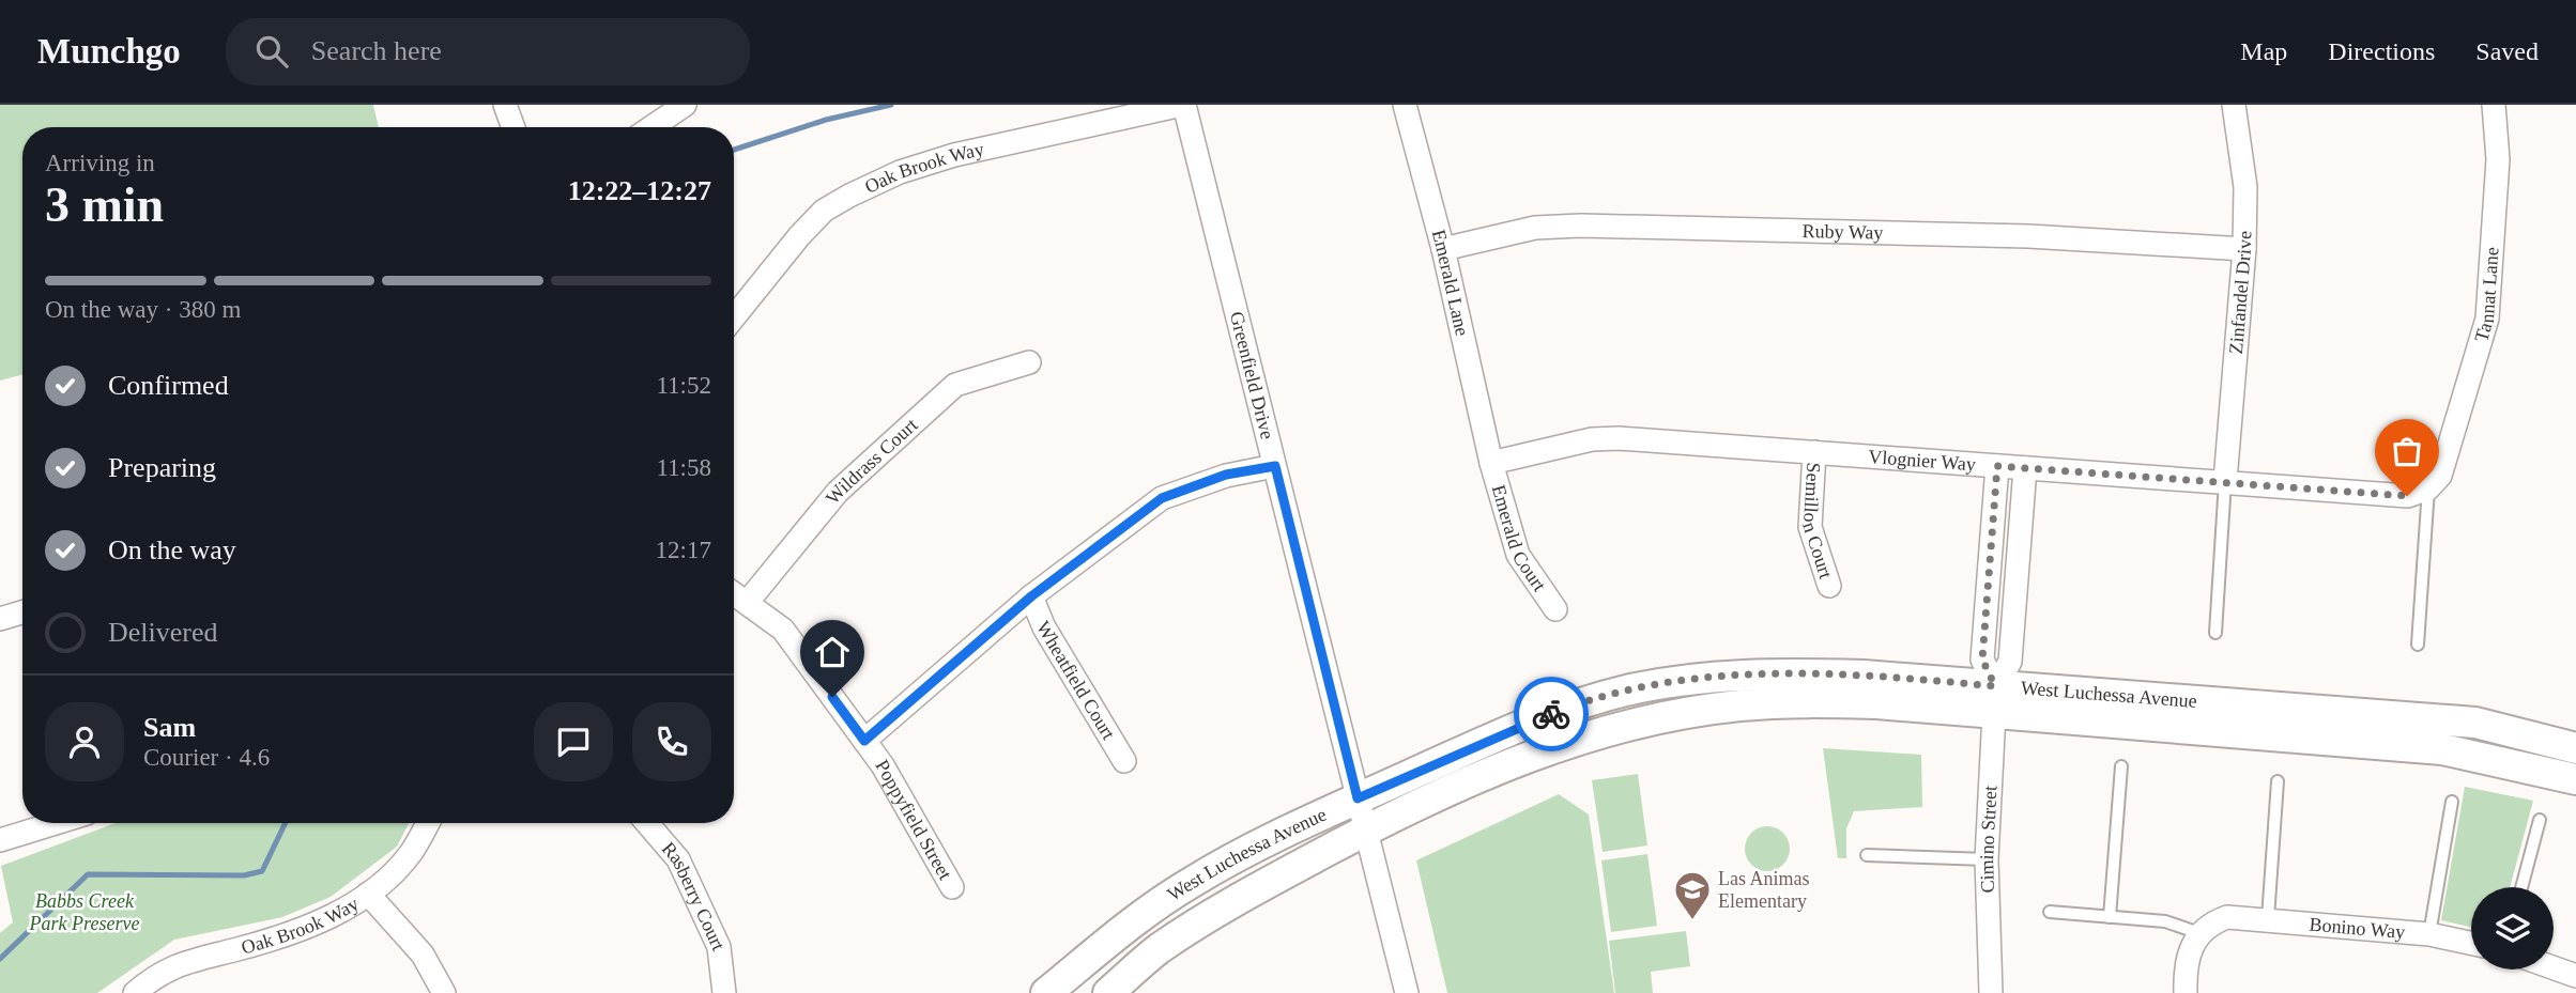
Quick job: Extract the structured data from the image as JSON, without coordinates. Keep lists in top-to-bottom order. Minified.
{"streets":{"street":["Oak Brook Way","Ruby Way","Emerald Lane","Zinfandel Drive","Tannat Lane","Greenfield Drive","Vlognier Way","Wildrass Court","Semillon Court","Emerald Court","Wheatfield Court","West Luchessa Avenue","Poppyfield Street","Cimino Street","Rasberry Court","Bonino Way"]},"crossings":[["Oak Brook Way","Greenfield Drive"],["Ruby Way","Emerald Lane"],["Ruby Way","Zinfandel Drive"],["Emerald Lane","Vlognier Way"],["Emerald Lane","Emerald Court"],["Zinfandel Drive","Vlognier Way"],["Tannat Lane","Vlognier Way"],["Greenfield Drive","West Luchessa Avenue"],["Vlognier Way","Semillon Court"],["Vlognier Way","Emerald Court"],["Vlognier Way","Cimino Street"],["Wildrass Court","Poppyfield Street"],["West Luchessa Avenue","Cimino Street"]],"parks":["Babbs Creek Park Preserve"],"places":{"school or university":["Las Animas Elementary"]},"page":{"header":"Munchgo","search":"Search here","nav":["Map","Directions","Saved"],"heading":["3 min","Arriving in","12:22–12:27"],"panel":["Sam","Courier · 4.6"],"bar":"On the way · 380 m","list":[["Confirmed","11:52"],["Preparing","11:58"],["On the way","12:17"],"Delivered"]}}
